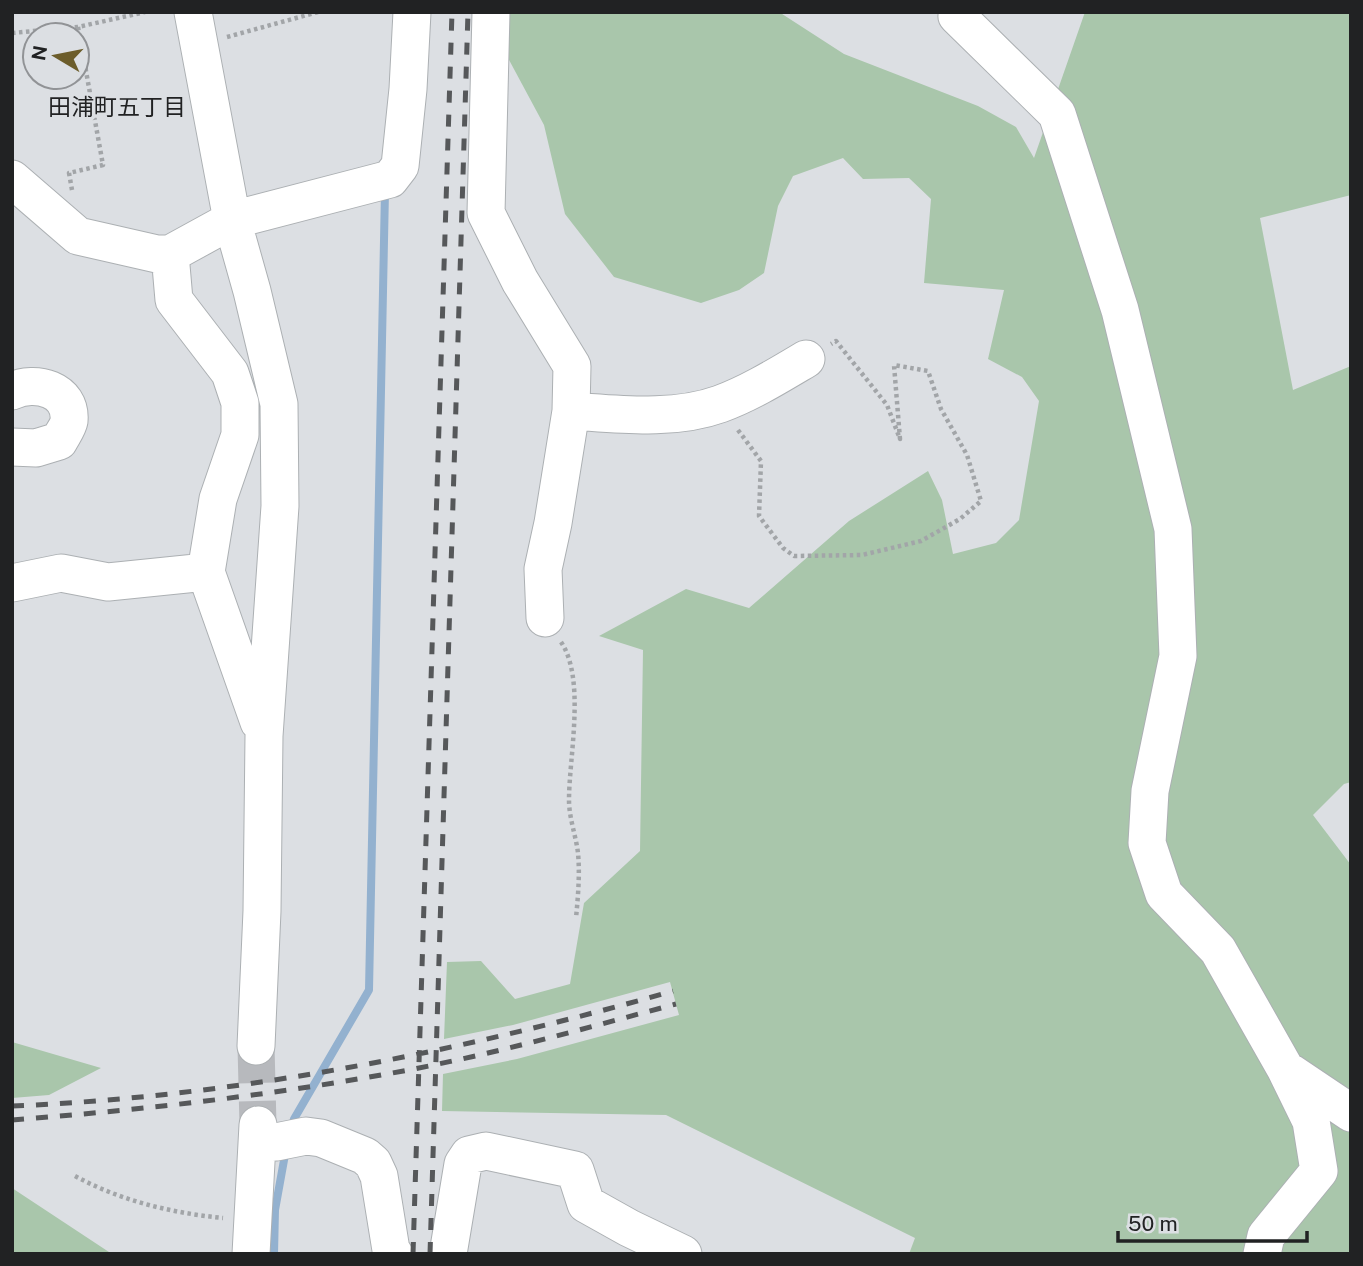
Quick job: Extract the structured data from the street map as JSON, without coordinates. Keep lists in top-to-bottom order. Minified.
{"districts":["田浦町五丁目"],"scale_bar":"50 m","north":"left"}
